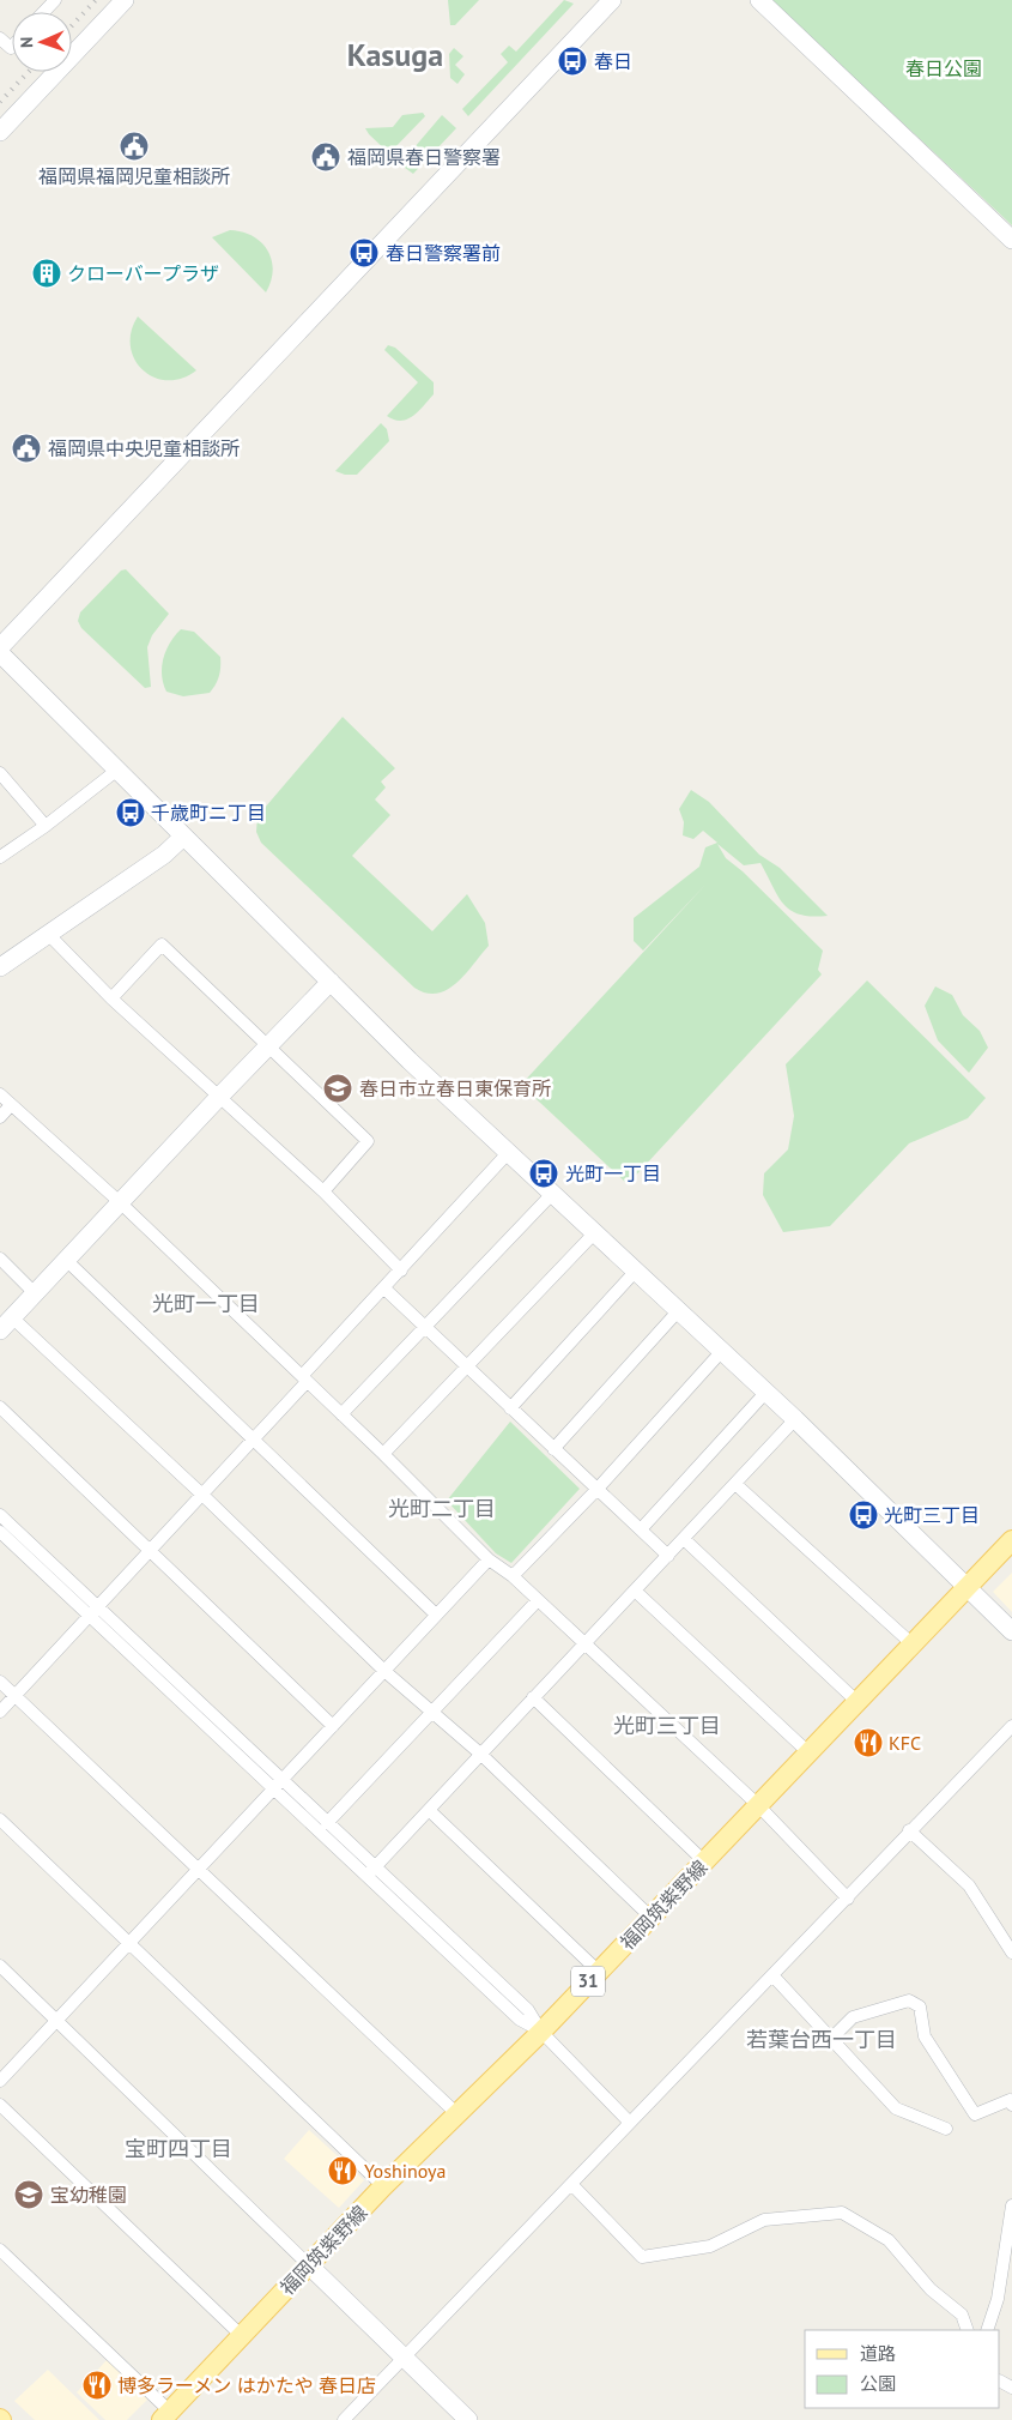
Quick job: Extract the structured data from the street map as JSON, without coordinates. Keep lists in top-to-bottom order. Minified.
{"streets":{"main road":["福岡筑紫野線","31"]},"districts":["Kasuga","光町一丁目","光町二丁目","光町三丁目","若葉台西一丁目","宝町四丁目"],"parks":["春日公園"],"places":{"bus stop":["春日","春日警察署前","千歳町ニ丁目","光町一丁目","光町三丁目"],"public building":["福岡県福岡児童相談所","福岡県春日警察署","福岡県中央児童相談所"],"building":["クローバープラザ"],"school or university":["春日市立春日東保育所","宝幼稚園"],"restaurant":["KFC","Yoshinoya","博多ラーメン はかたや 春日店"]},"legend":["道路","公園"],"north":"left"}
